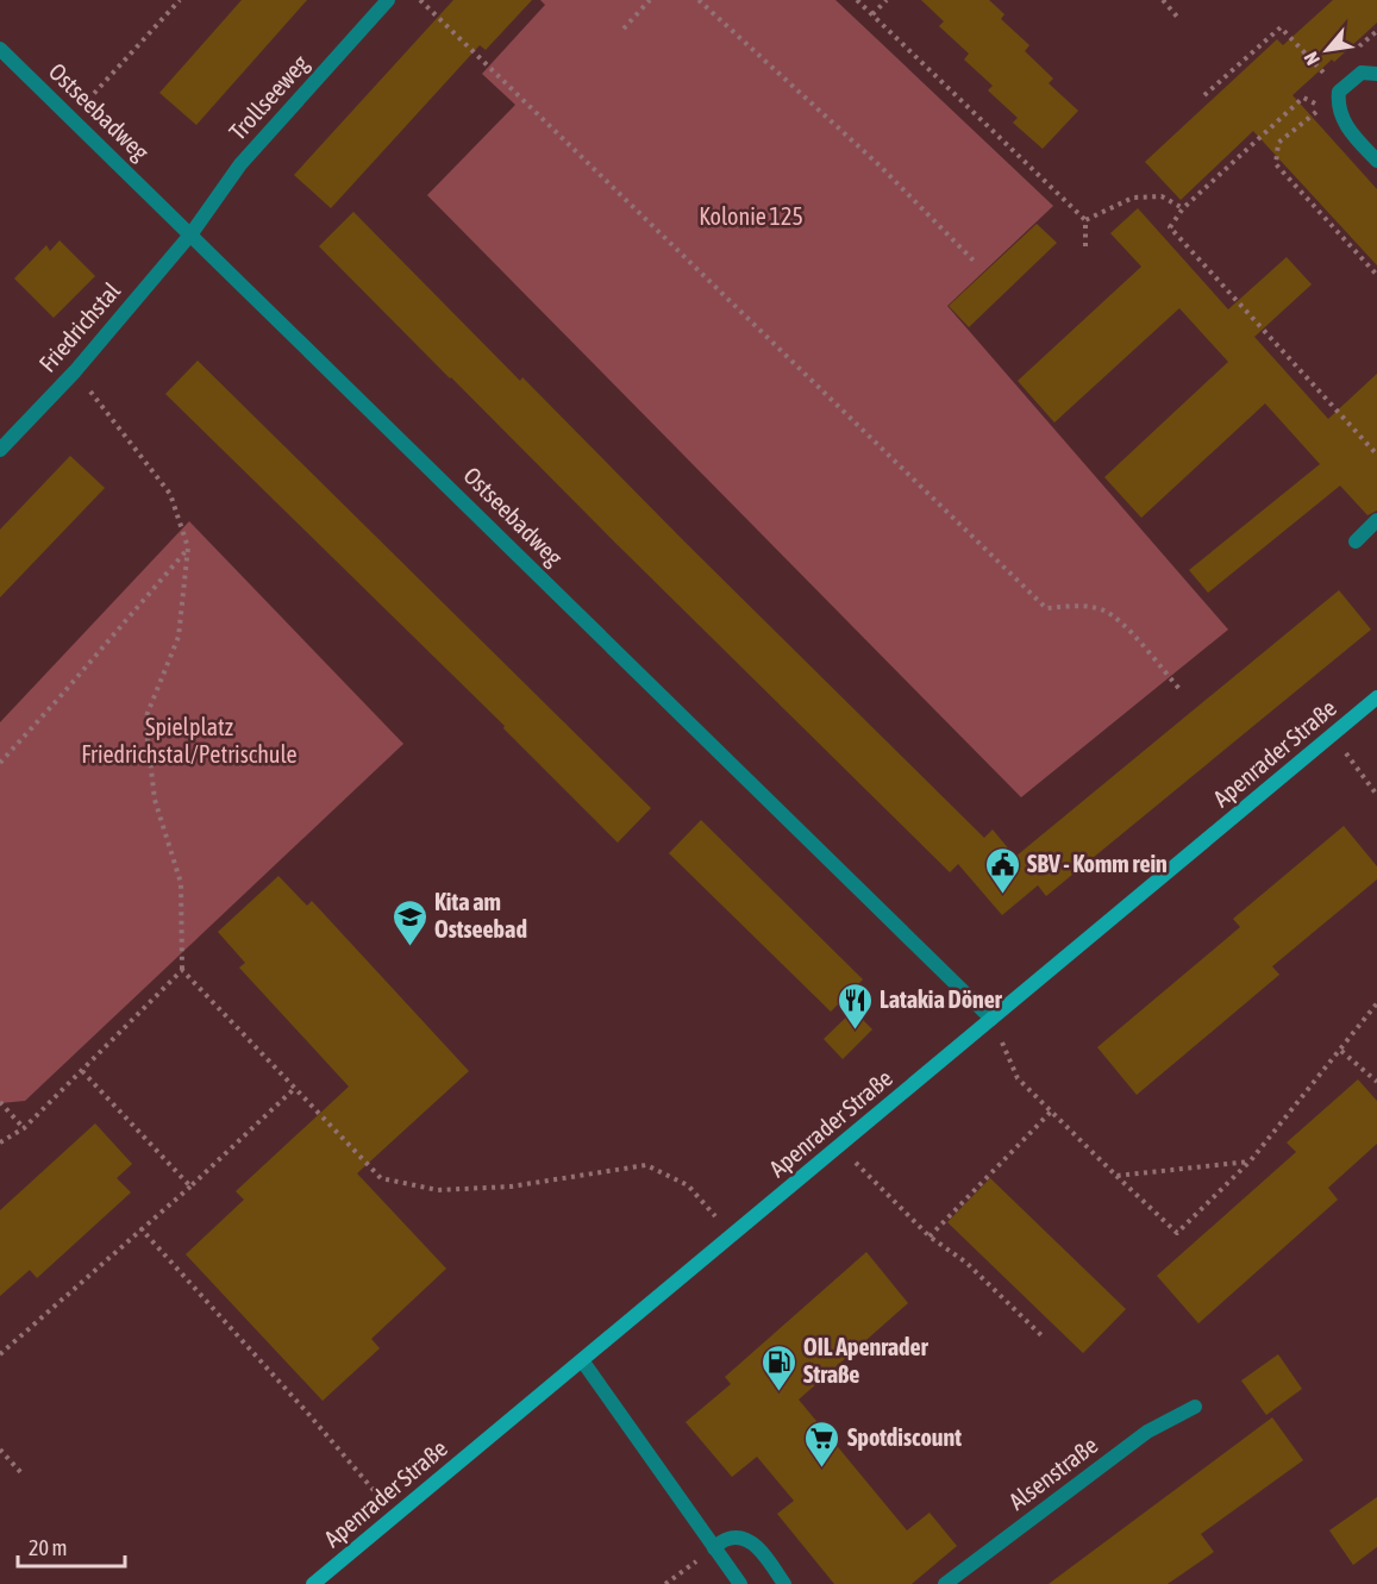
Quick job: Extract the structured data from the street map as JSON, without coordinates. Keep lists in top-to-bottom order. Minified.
{"streets":{"main road":["Apenrader Straße"],"street":["Trollseeweg","Ostseebadweg","Friedrichstal","Alsenstraße"]},"crossings":[["Trollseeweg","Ostseebadweg"],["Trollseeweg","Friedrichstal"],["Ostseebadweg","Friedrichstal"],["Ostseebadweg","Apenrader Straße"]],"parks":["Kolonie 125","Spielplatz Friedrichstal/Petrischule"],"places":{"public building":["SBV - Komm rein"],"school or university":["Kita am Ostseebad"],"restaurant":["Latakia Döner"],"fuel station":["OIL Apenrader Straße"],"supermarket":["Spotdiscount"]},"scale_bar":"20 m","north":"bottom left"}
